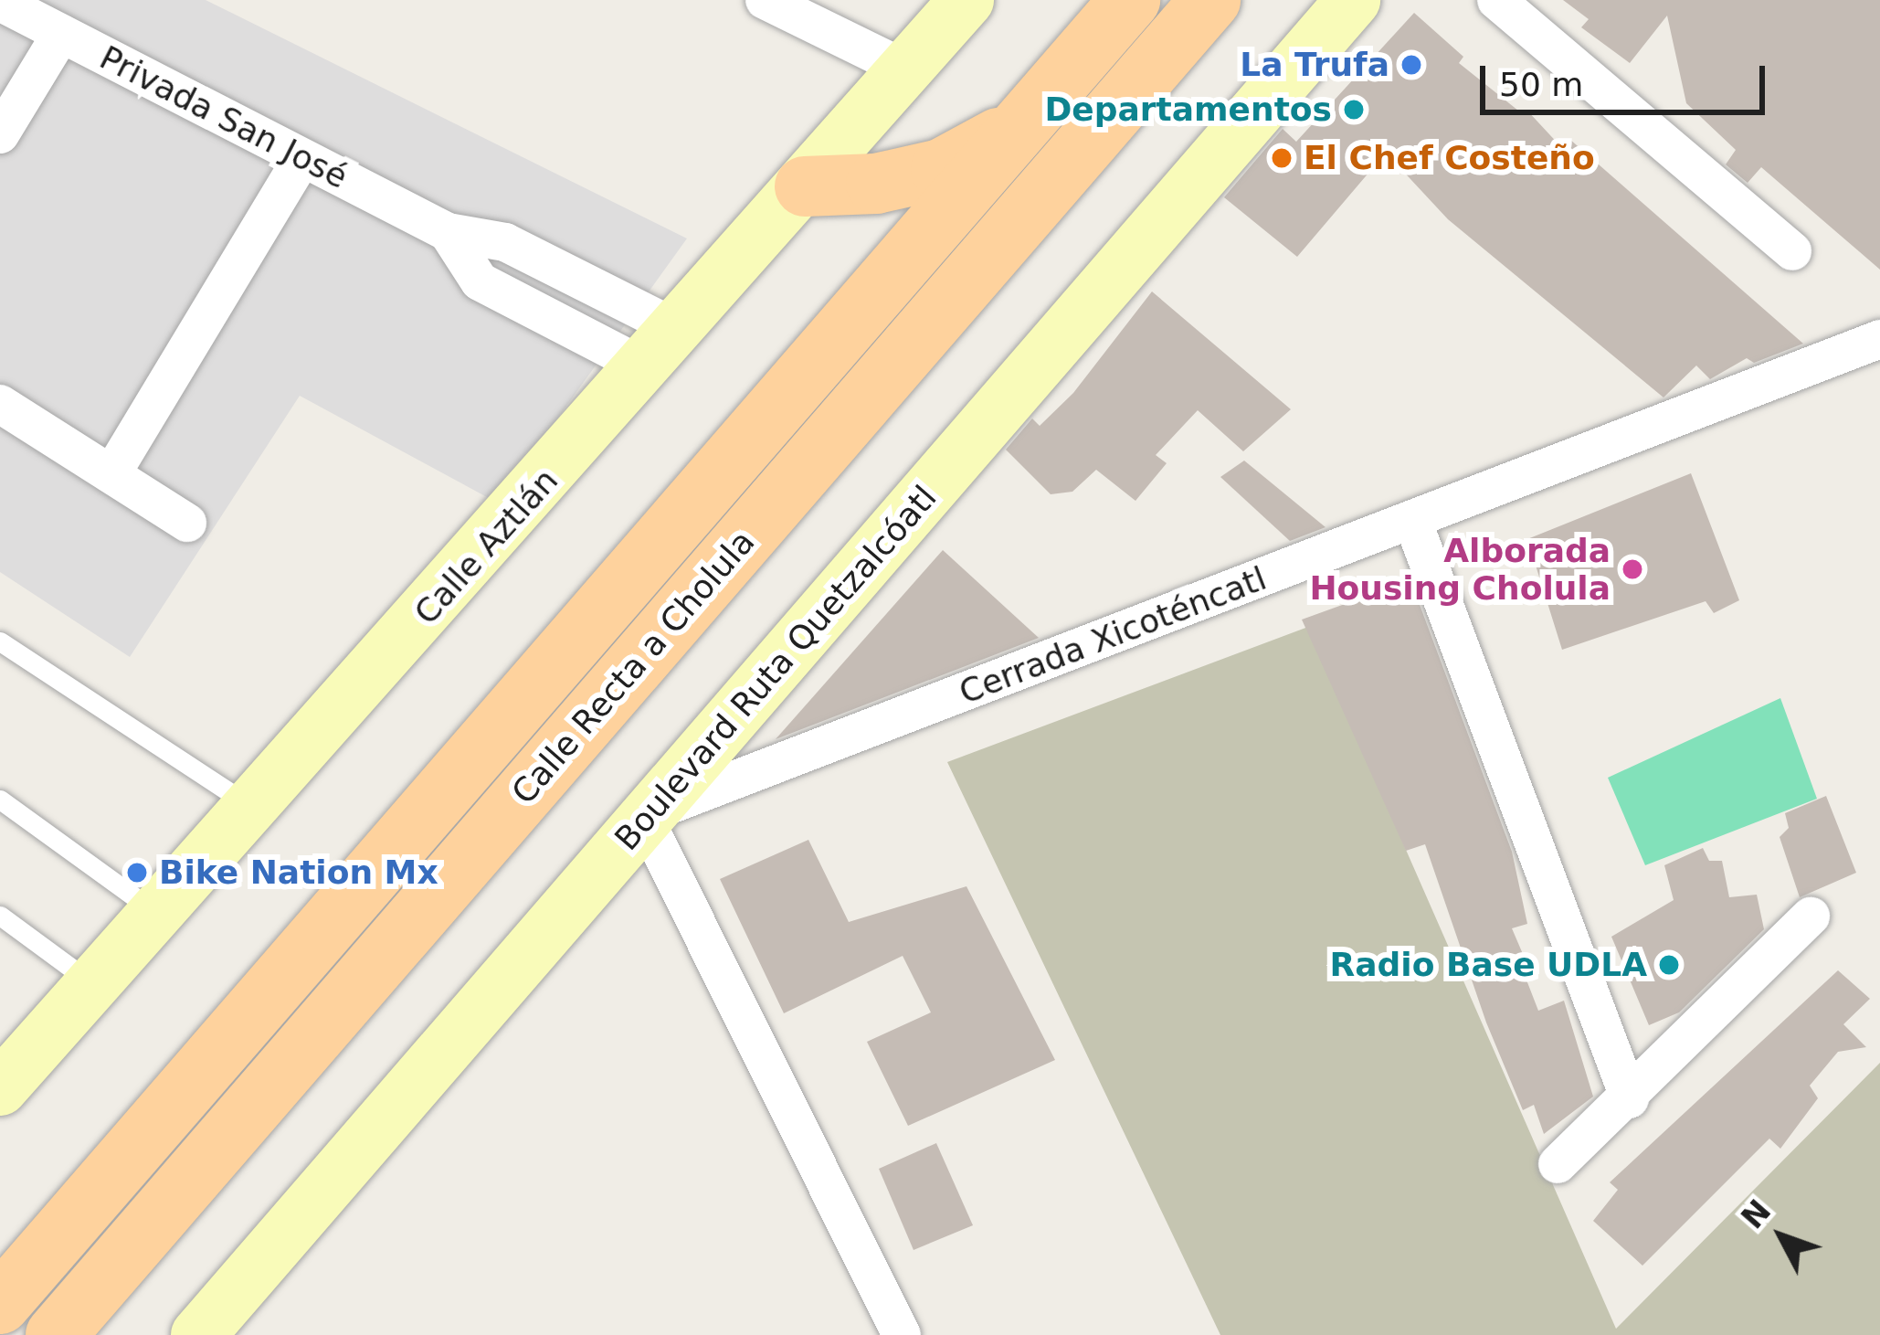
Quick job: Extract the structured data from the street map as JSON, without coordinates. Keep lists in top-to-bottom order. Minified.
{"streets":{"main road":["Calle Aztlán","Calle Recta a Cholula","Boulevard Ruta Quetzalcóatl"],"street":["Privada San José","Cerrada Xicoténcatl"]},"crossings":[["Privada San José","Calle Aztlán"],["Cerrada Xicoténcatl","Boulevard Ruta Quetzalcóatl"]],"places":["La Trufa","Departamentos","El Chef Costeño","Alborada Housing Cholula","Bike Nation Mx","Radio Base UDLA"],"scale_bar":"50 m","north":"top left"}
